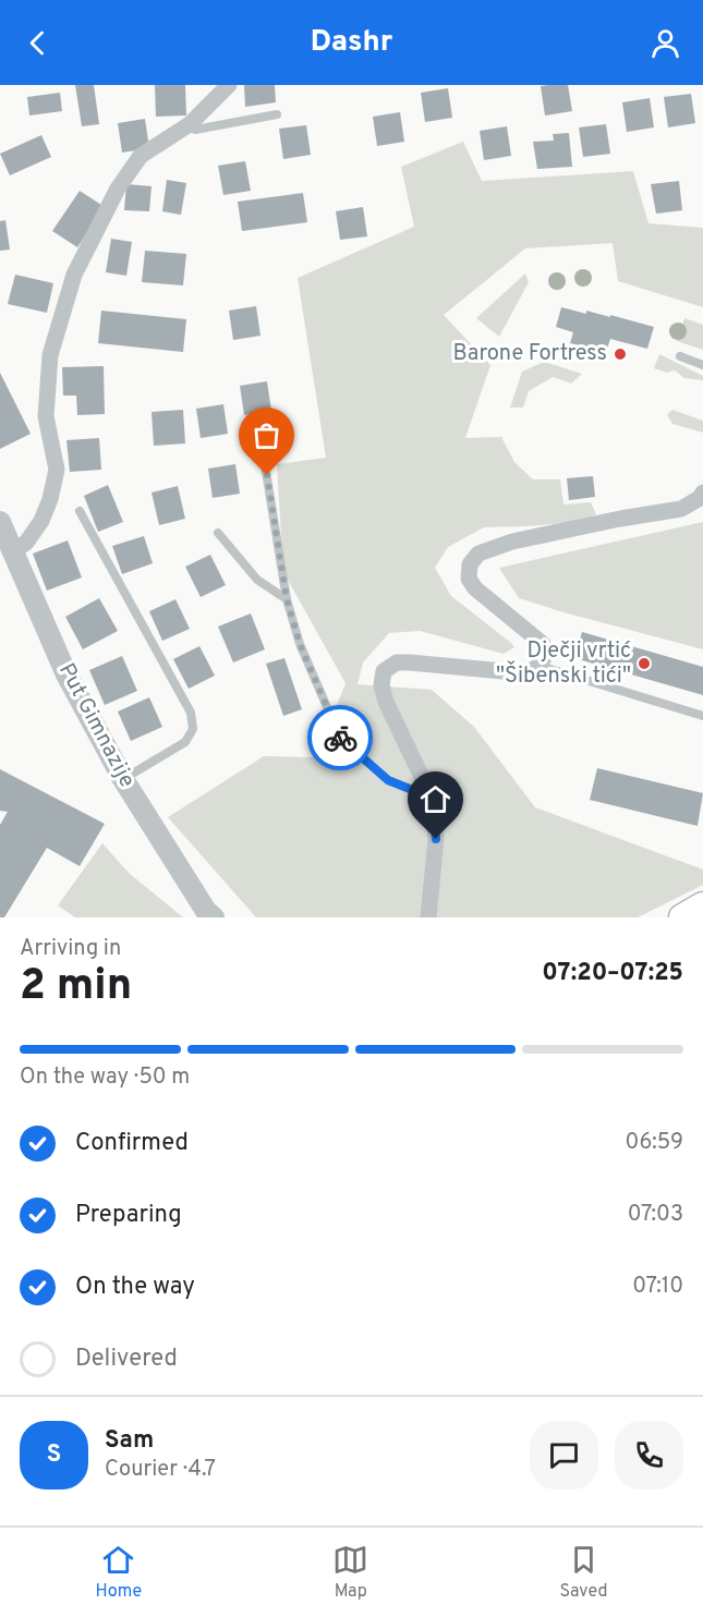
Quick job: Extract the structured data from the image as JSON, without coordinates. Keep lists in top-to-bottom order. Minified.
{"streets":{"street":["Put Gimnazije"]},"places":["Barone Fortress","Dječji vrtić \"Šibenski tići\""],"page":{"header":"Dashr","heading":["2 min","Arriving in","07:20–07:25"],"panel":["Sam","Courier · 4.7"],"bar":"On the way · 50 m","list":[["Confirmed","06:59"],["Preparing","07:03"],["On the way","07:10"],"Delivered"],"round":"S","tabs":["Home","Map","Saved"]}}
